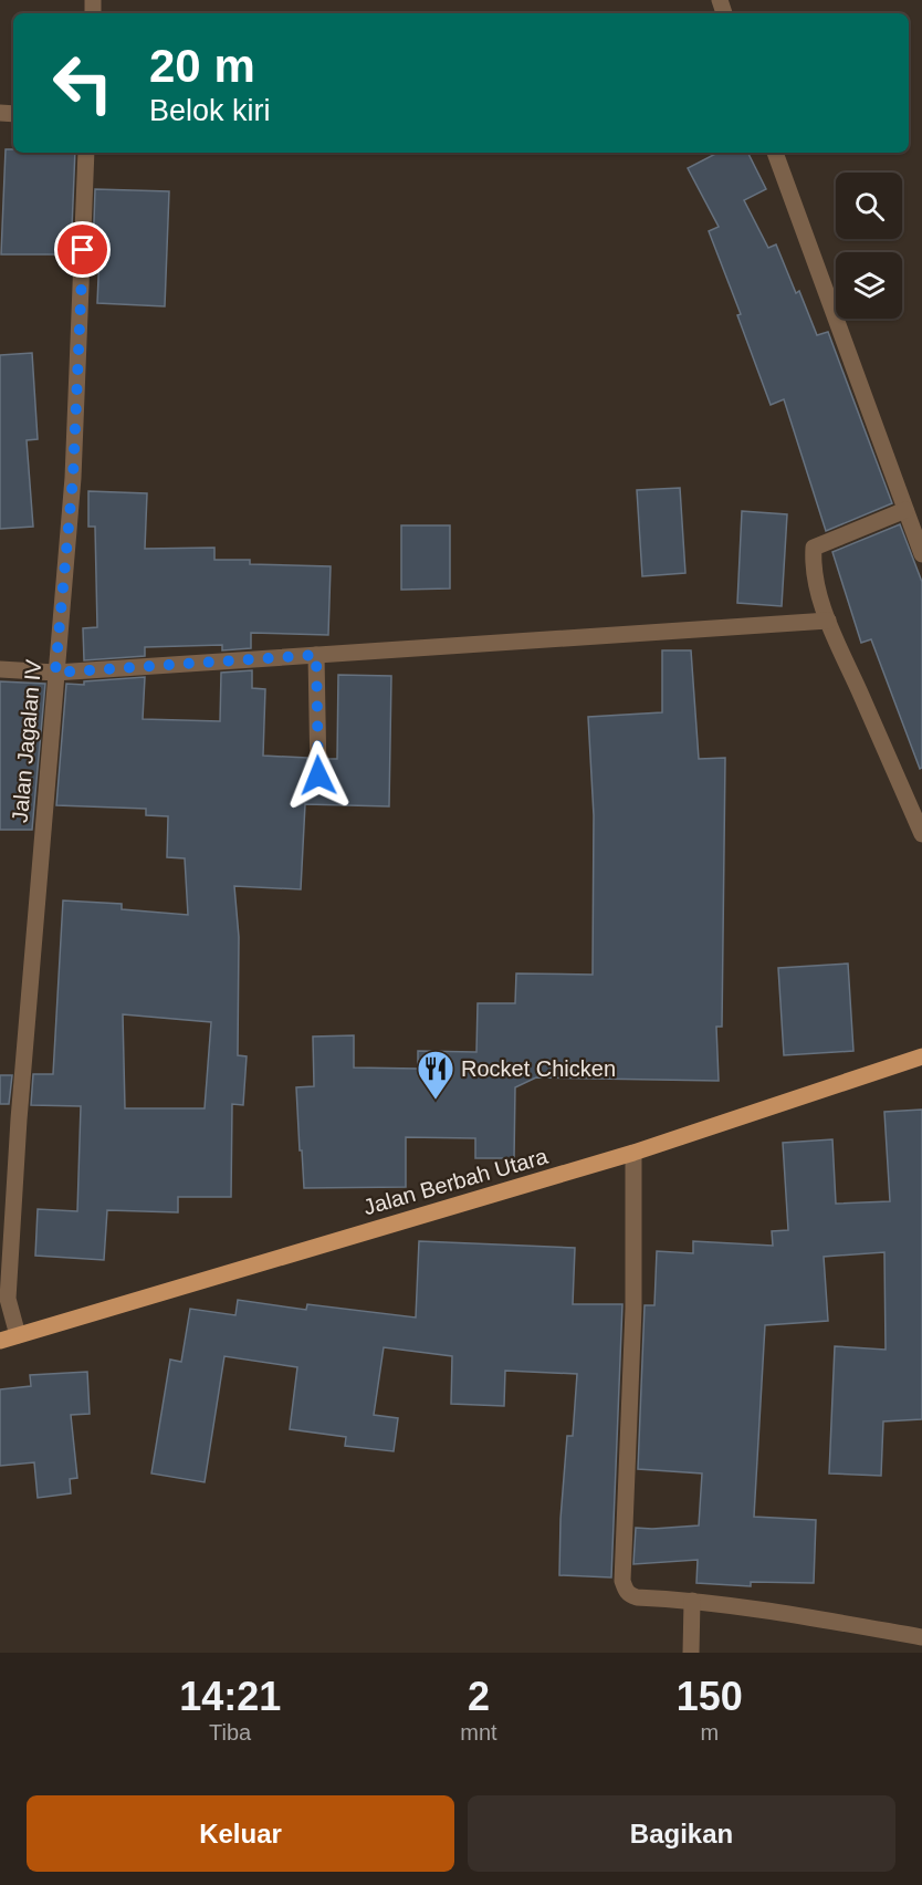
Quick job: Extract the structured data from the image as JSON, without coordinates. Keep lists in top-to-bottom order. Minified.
{"streets":{"main road":["Jalan Berbah Utara"],"street":["Jalan Jagalan IV"]},"crossings":[["Jalan Jagalan IV","Jalan Berbah Utara"]],"places":{"restaurant":["Rocket Chicken"]},"page":{"turn":["20 m","Belok kiri"],"eta":["14:21","Tiba","2","mnt","150","m"],"buttons":["Keluar","Bagikan"]}}
